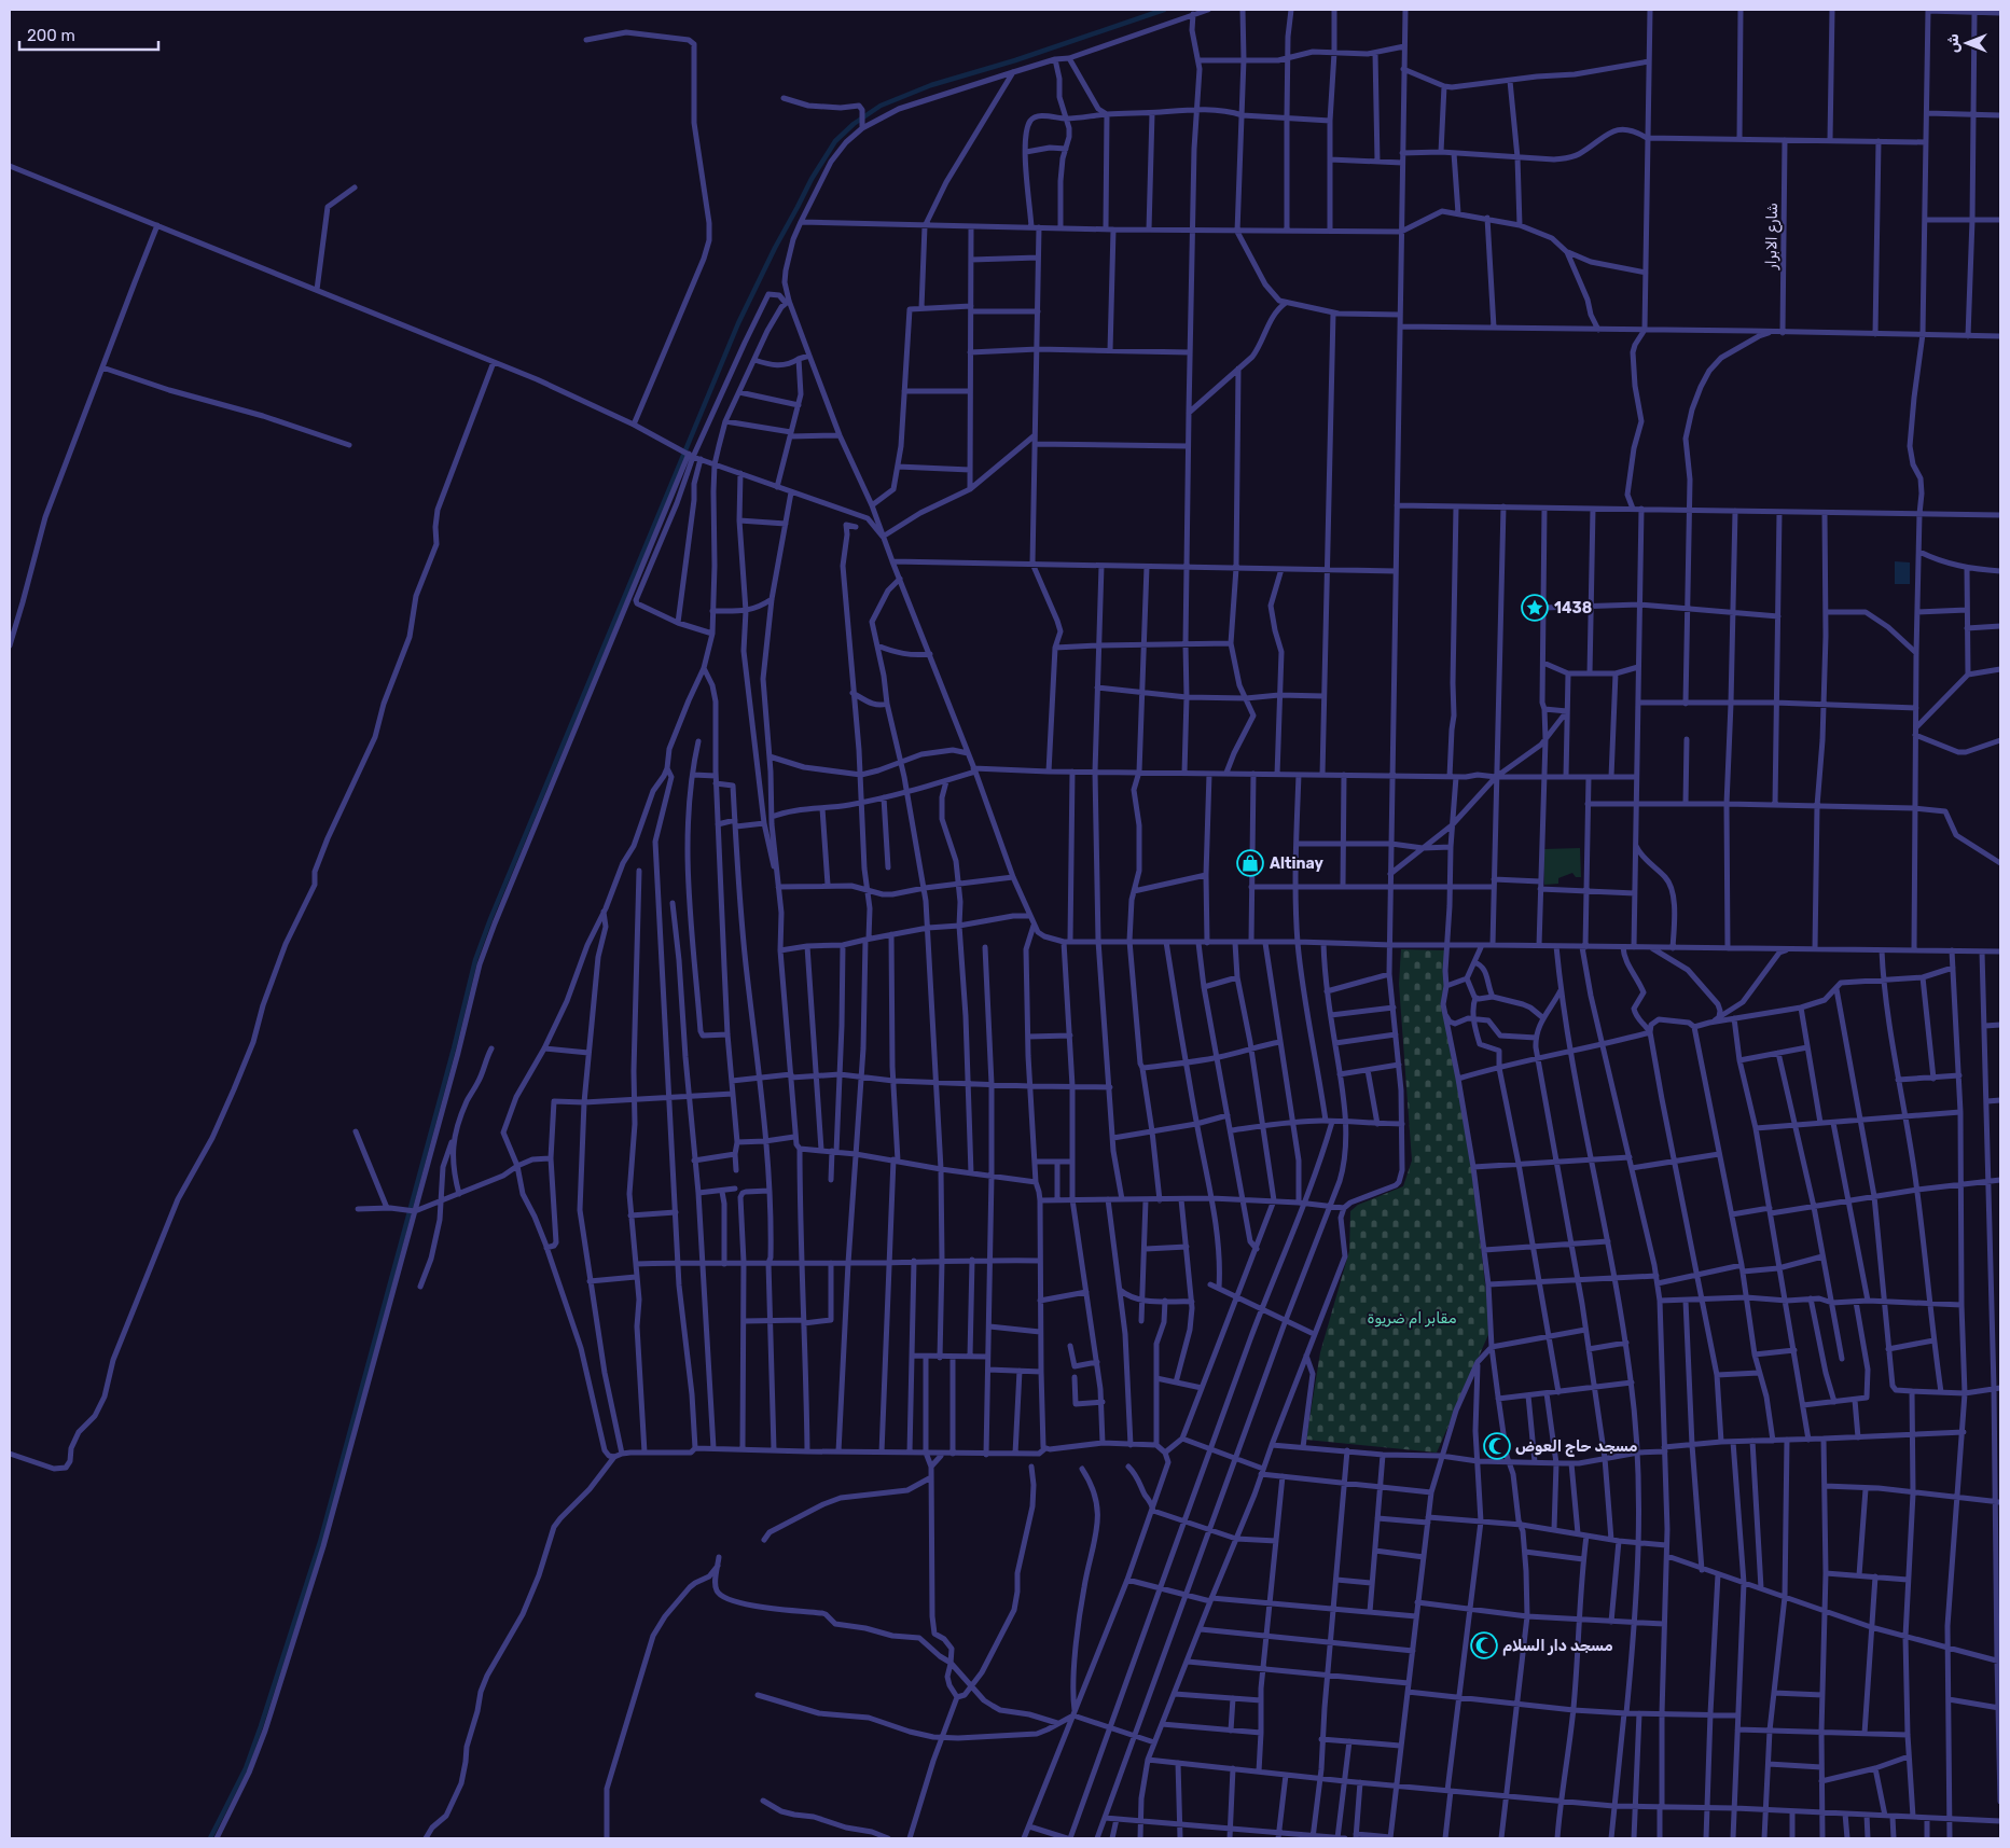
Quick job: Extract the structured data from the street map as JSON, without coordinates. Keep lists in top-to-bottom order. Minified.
{"streets":{"street":["شارع الابرار"]},"parks":["مقابر ام ضريوة"],"places":{"place":["1438"],"shop":["Altinay"],"mosque":["مسجد حاج العوض","مسجد دار السلام"]},"scale_bar":"200 m","north":"left"}
